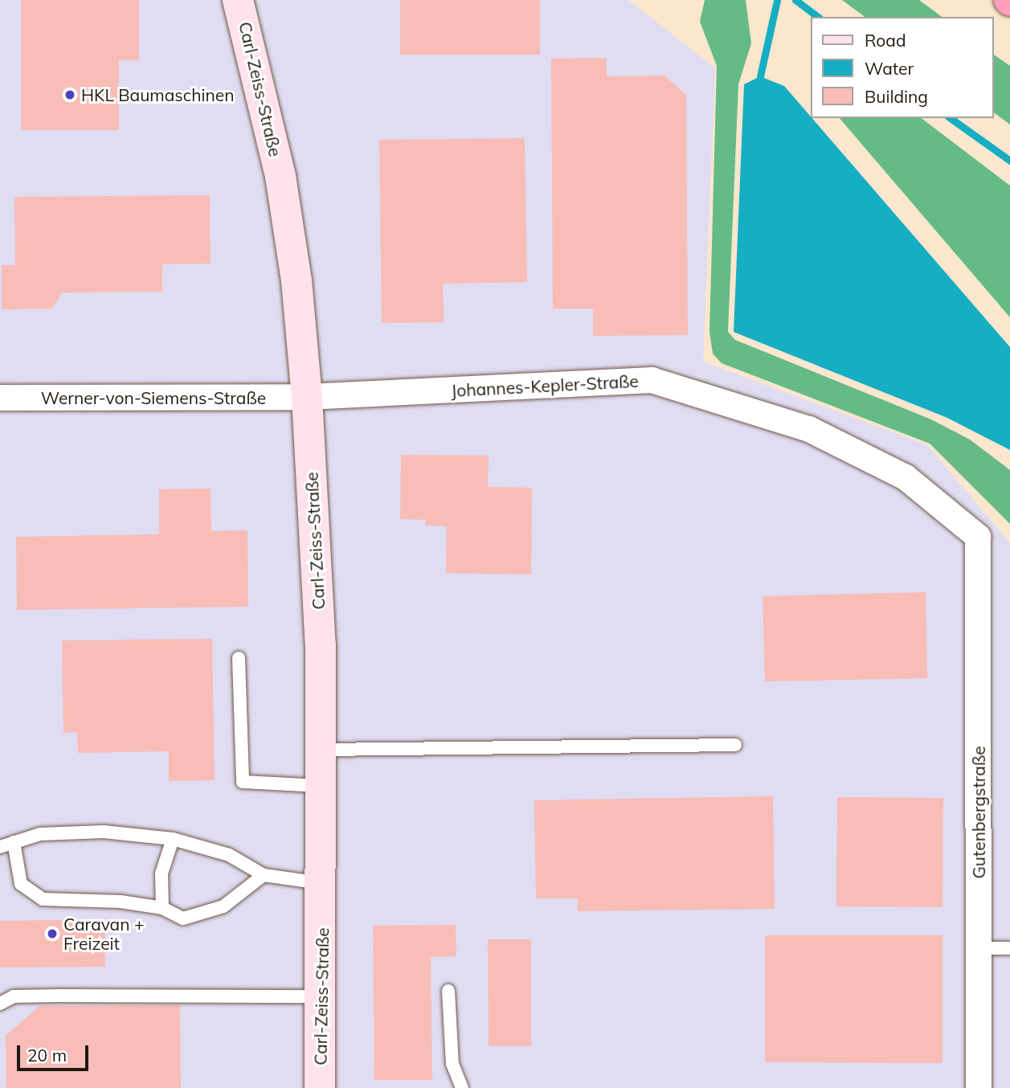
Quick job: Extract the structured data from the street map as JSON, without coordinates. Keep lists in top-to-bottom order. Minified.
{"streets":{"main road":["Carl-Zeiss-Straße"],"street":["Johannes-Kepler-Straße","Werner-von-Siemens-Straße","Gutenbergstraße"]},"crossings":[["Carl-Zeiss-Straße","Johannes-Kepler-Straße"],["Carl-Zeiss-Straße","Werner-von-Siemens-Straße"],["Johannes-Kepler-Straße","Werner-von-Siemens-Straße"],["Johannes-Kepler-Straße","Gutenbergstraße"]],"places":["HKL Baumaschinen","Caravan + Freizeit"],"legend":["Road","Water","Building"],"scale_bar":"20 m"}
